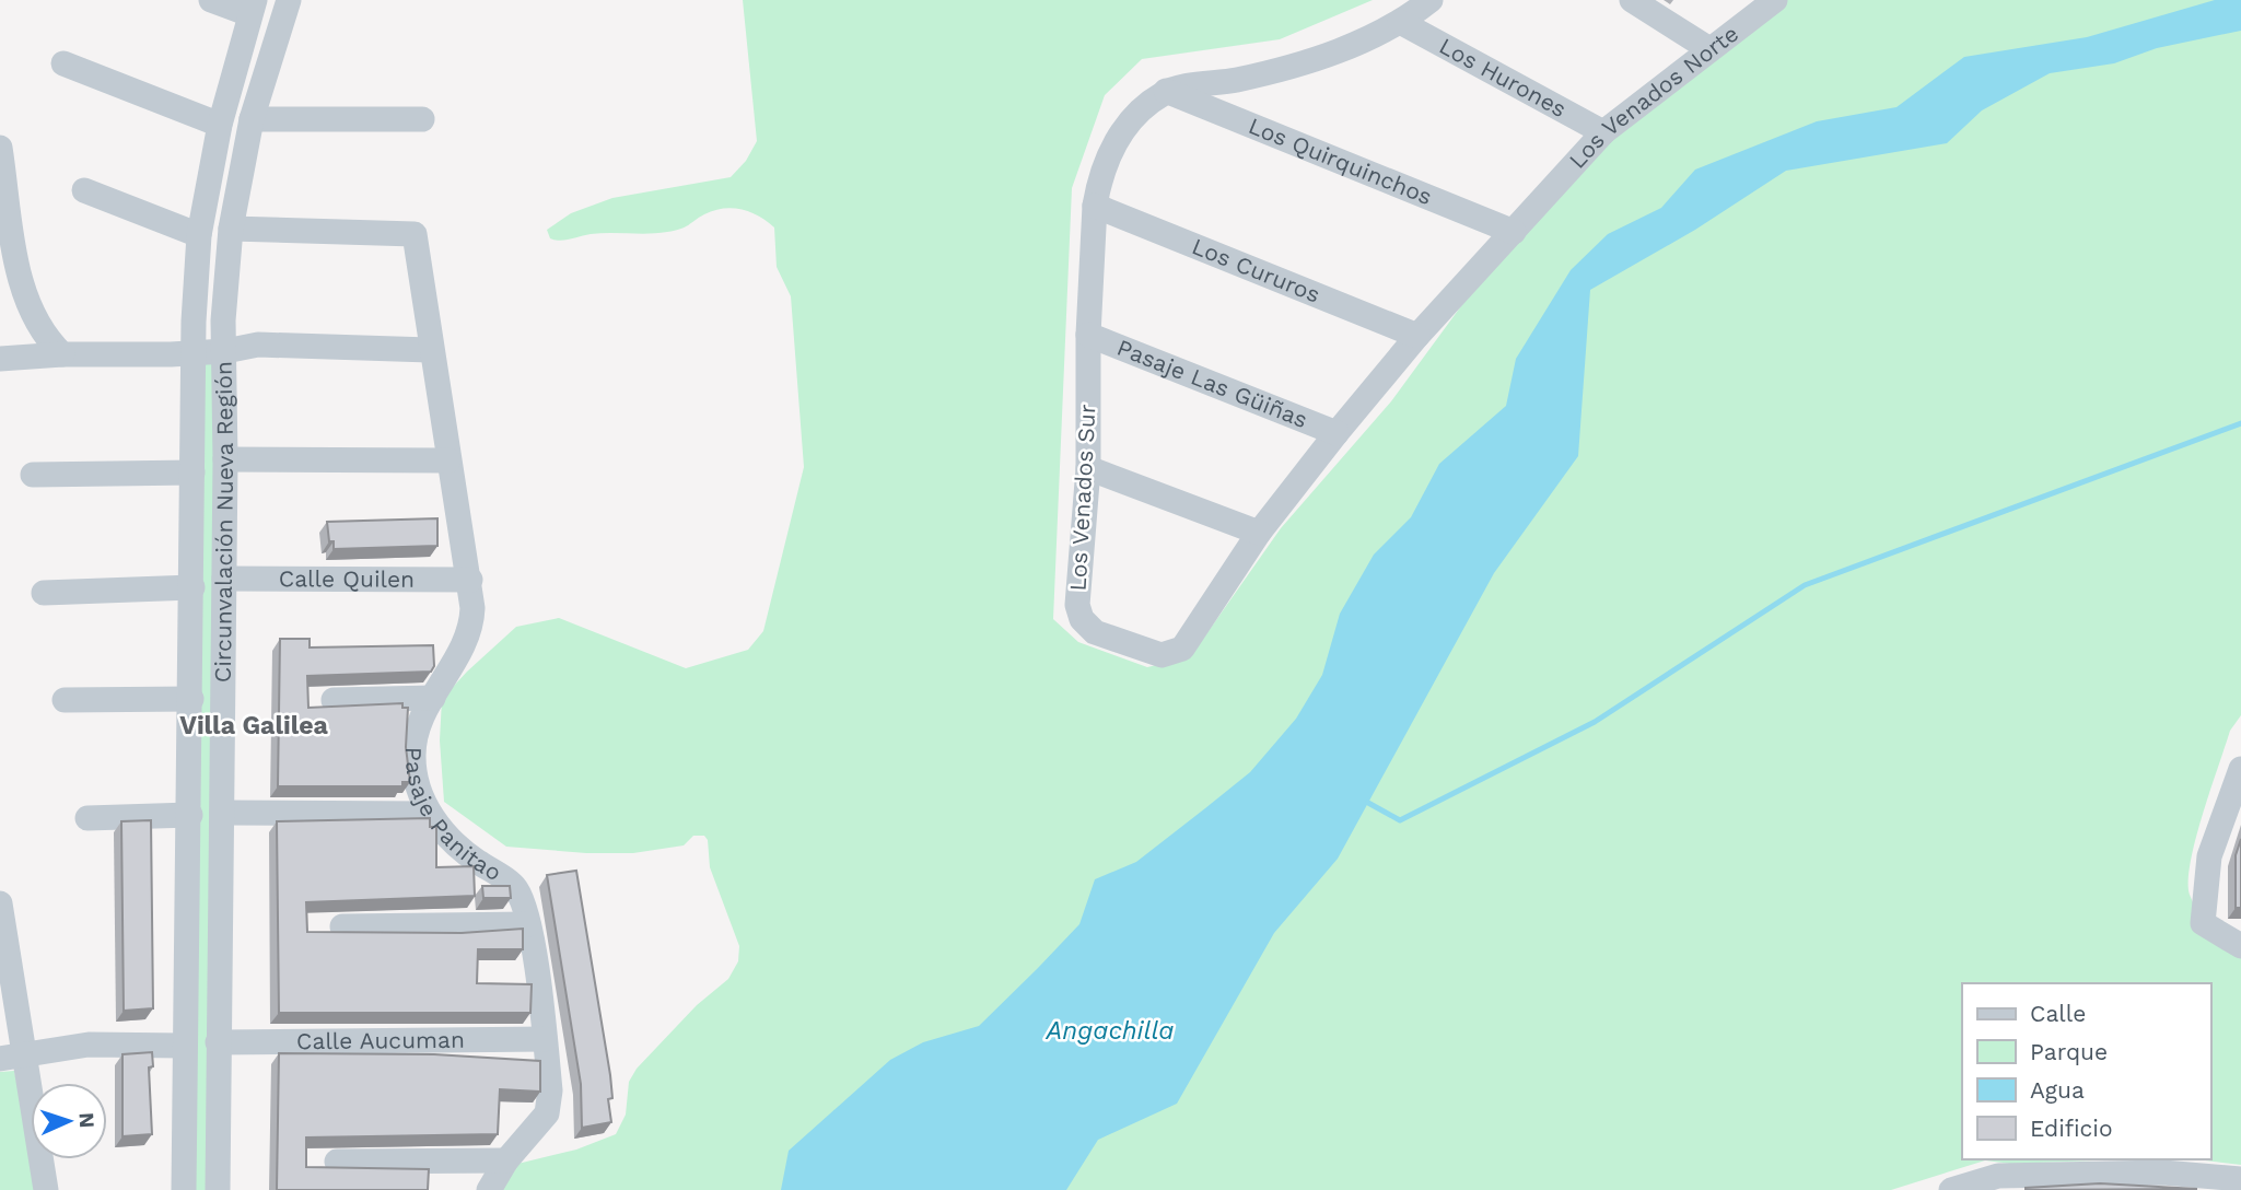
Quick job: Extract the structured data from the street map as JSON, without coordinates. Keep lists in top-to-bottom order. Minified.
{"streets":{"street":["Los Hurones","Los Venados Norte","Los Quirquinchos","Los Cururos","Pasaje Las Güiñas","Los Venados Sur","Circunvalación Nueva Región","Calle Quilen","Pasaje Panitao","Calle Aucuman"]},"crossings":[["Los Hurones","Los Venados Norte"],["Los Hurones","Los Venados Sur"],["Los Venados Norte","Los Venados Sur"],["Los Quirquinchos","Los Venados Sur"],["Los Cururos","Los Venados Sur"],["Pasaje Las Güiñas","Los Venados Sur"],["Circunvalación Nueva Región","Calle Quilen"],["Circunvalación Nueva Región","Pasaje Panitao"],["Circunvalación Nueva Región","Calle Aucuman"],["Calle Quilen","Pasaje Panitao"],["Pasaje Panitao","Calle Aucuman"]],"districts":["Villa Galilea"],"water":["Angachilla"],"legend":["Calle","Parque","Agua","Edificio"],"north":"right"}
